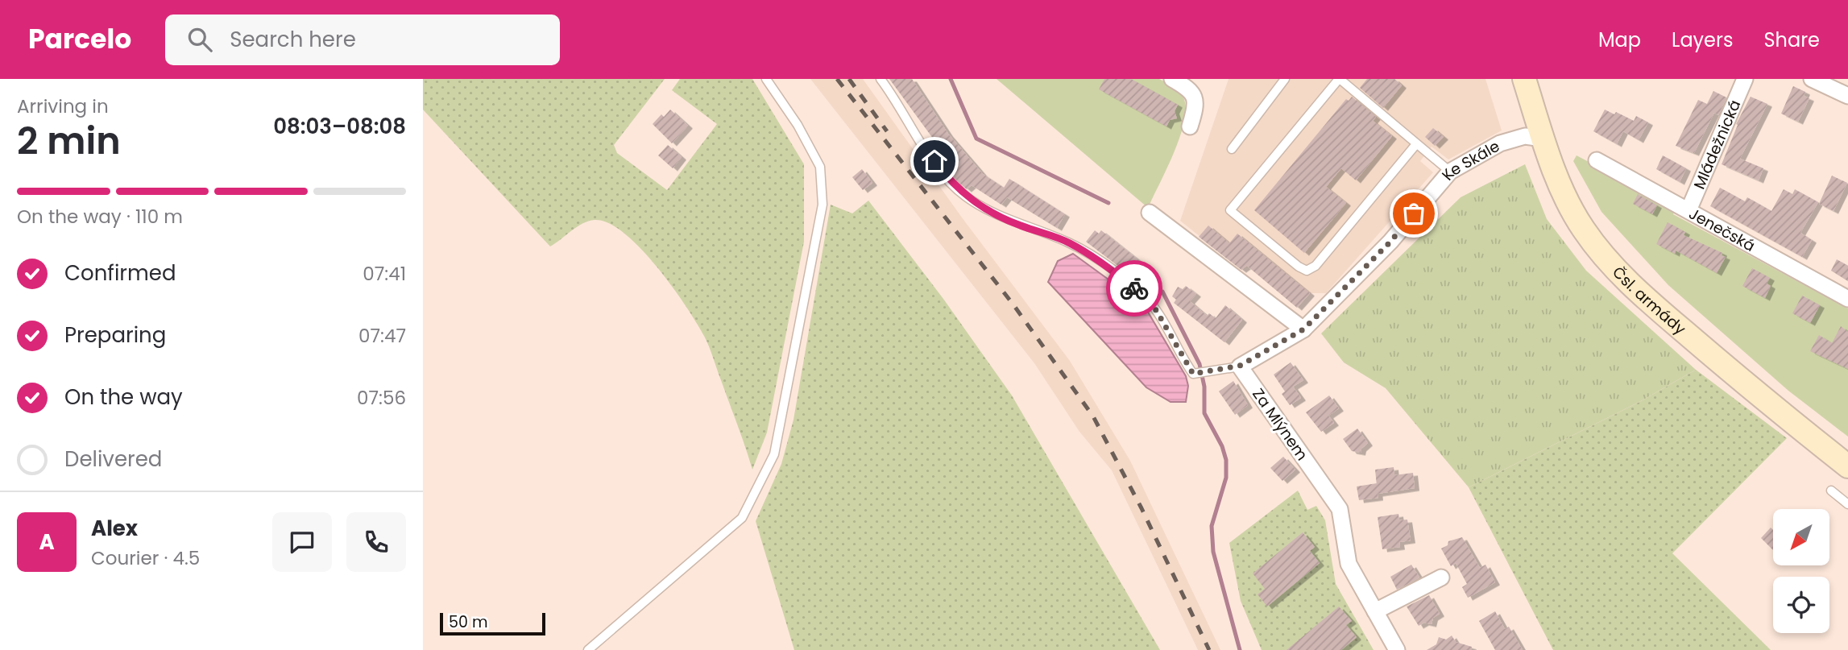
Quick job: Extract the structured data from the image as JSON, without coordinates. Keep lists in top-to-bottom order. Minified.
{"streets":{"main road":["Čsl. armády"],"street":["Mládežnická","Ke Skále","Jenečská","Za Mlýnem"]},"crossings":[["Mládežnická","Jenečská"],["Ke Skále","Čsl. armády"],["Ke Skále","Za Mlýnem"]],"scale_bar":"50 m","north":"bottom left","page":{"header":"Parcelo","search":"Search here","nav":["Map","Layers","Share"],"heading":["2 min","Arriving in","08:03–08:08"],"panel":["Alex","Courier · 4.5"],"bar":"On the way · 110 m","list":[["Confirmed","07:41"],["Preparing","07:47"],["On the way","07:56"],"Delivered"],"round":"A","scale":"50 m"}}
